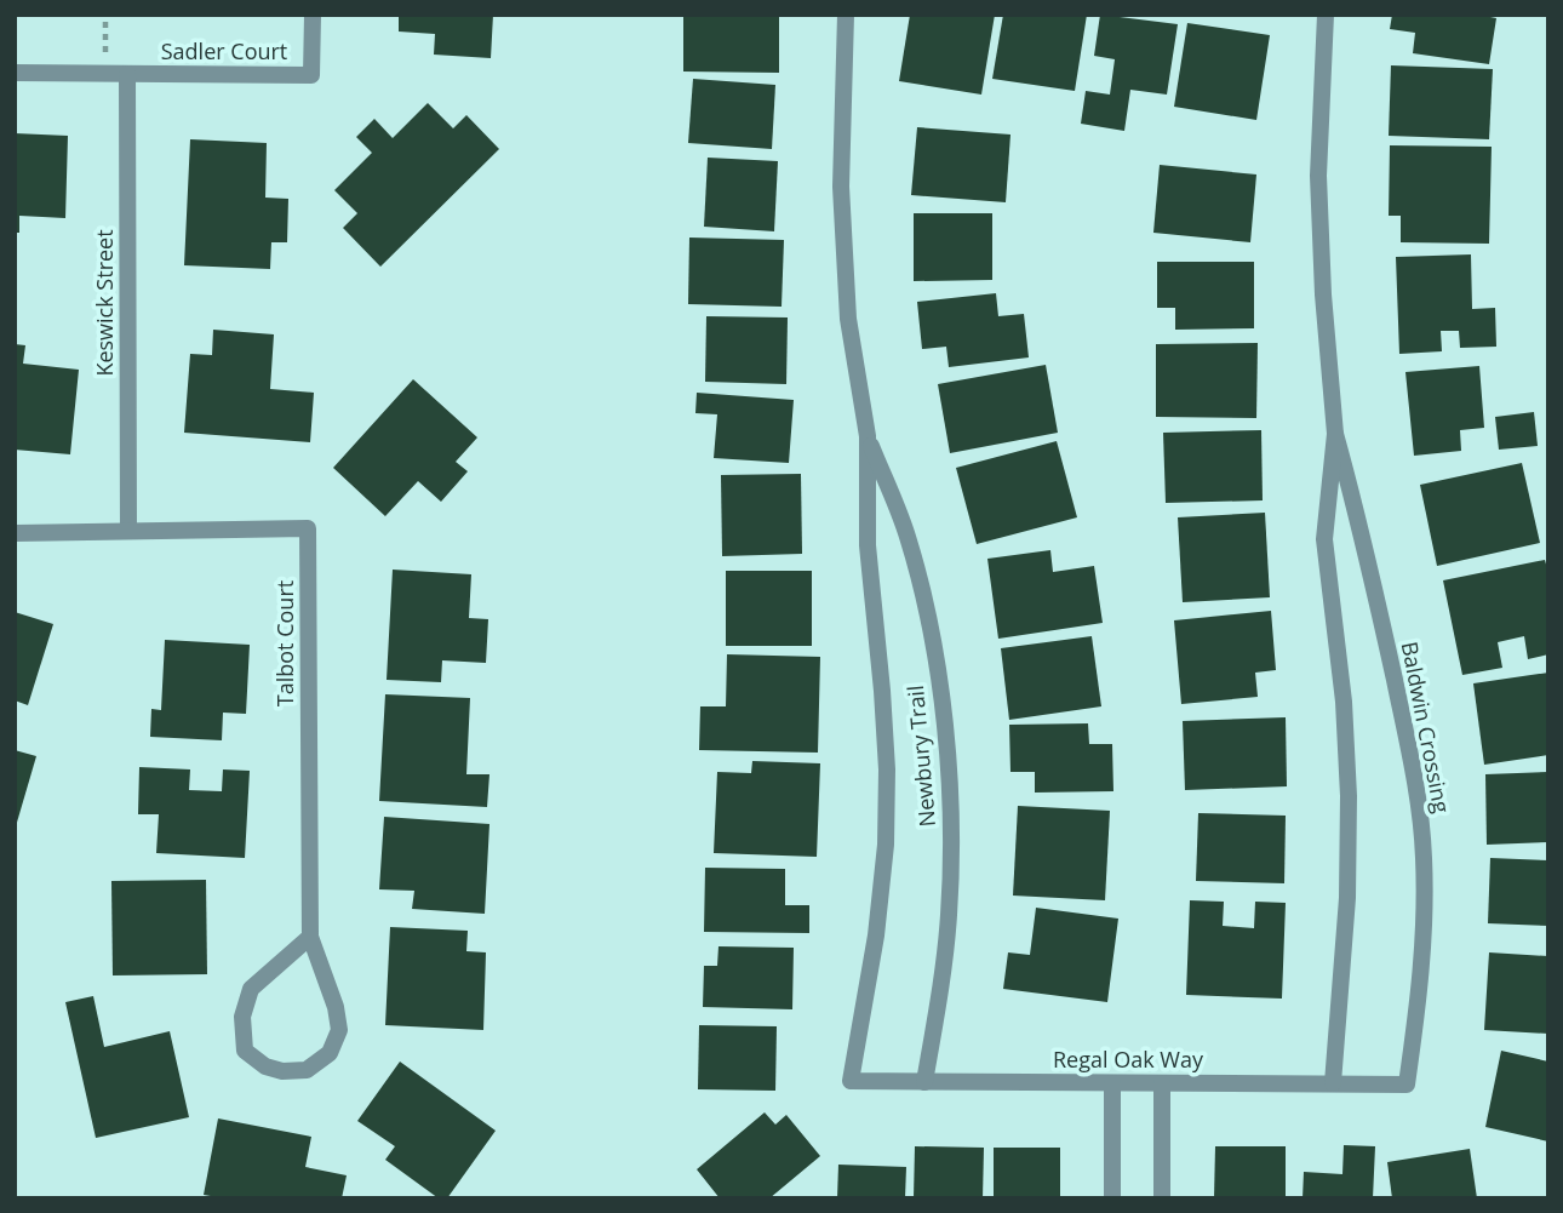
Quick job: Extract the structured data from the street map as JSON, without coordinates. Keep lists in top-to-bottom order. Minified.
{"streets":{"street":["Sadler Court","Keswick Street","Talbot Court","Baldwin Crossing","Newbury Trail","Regal Oak Way"]},"crossings":[["Sadler Court","Keswick Street"],["Keswick Street","Talbot Court"],["Baldwin Crossing","Regal Oak Way"],["Newbury Trail","Regal Oak Way"]]}
